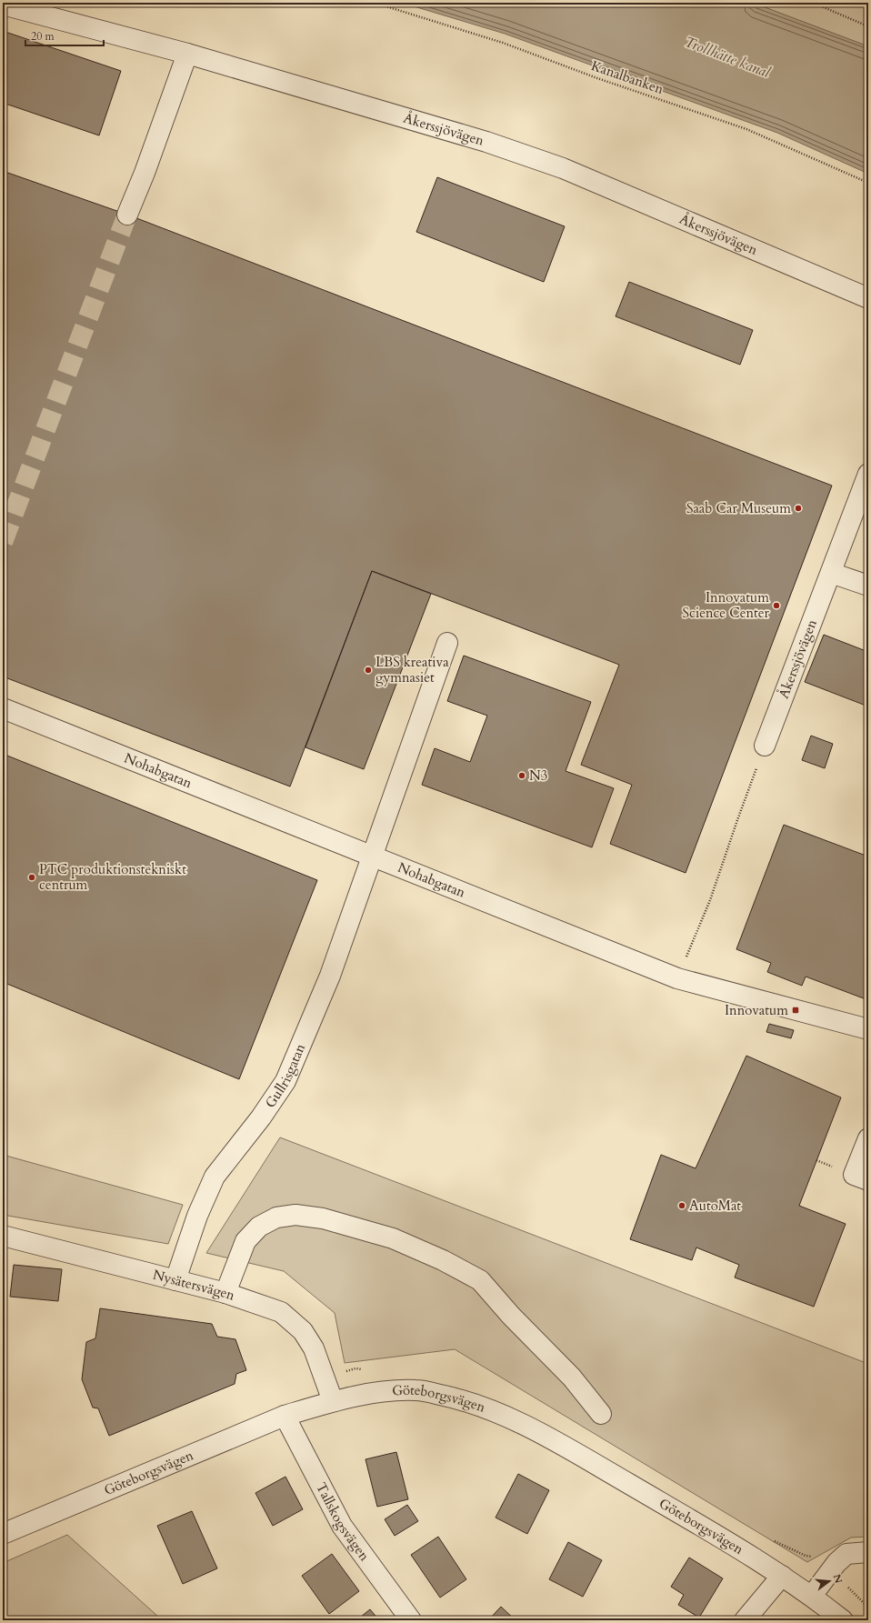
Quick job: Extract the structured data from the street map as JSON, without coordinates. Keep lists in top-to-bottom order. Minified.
{"streets":{"street":["Åkerssjövägen","Nohabgatan","Gullrisgatan","Nysätersvägen","Göteborgsvägen","Tallskogsvägen"],"path":["Kanalbanken"]},"crossings":[["Nohabgatan","Gullrisgatan"],["Gullrisgatan","Nysätersvägen"],["Nysätersvägen","Göteborgsvägen"],["Göteborgsvägen","Tallskogsvägen"]],"water":["Trollhätte kanal"],"places":{"other":["Saab Car Museum","Innovatum Science Center","LBS kreativa gymnasiet","N3","PTC produktionstekniskt centrum","AutoMat"],"transit":["Innovatum"]},"scale_bar":"20 m","north":"right"}
